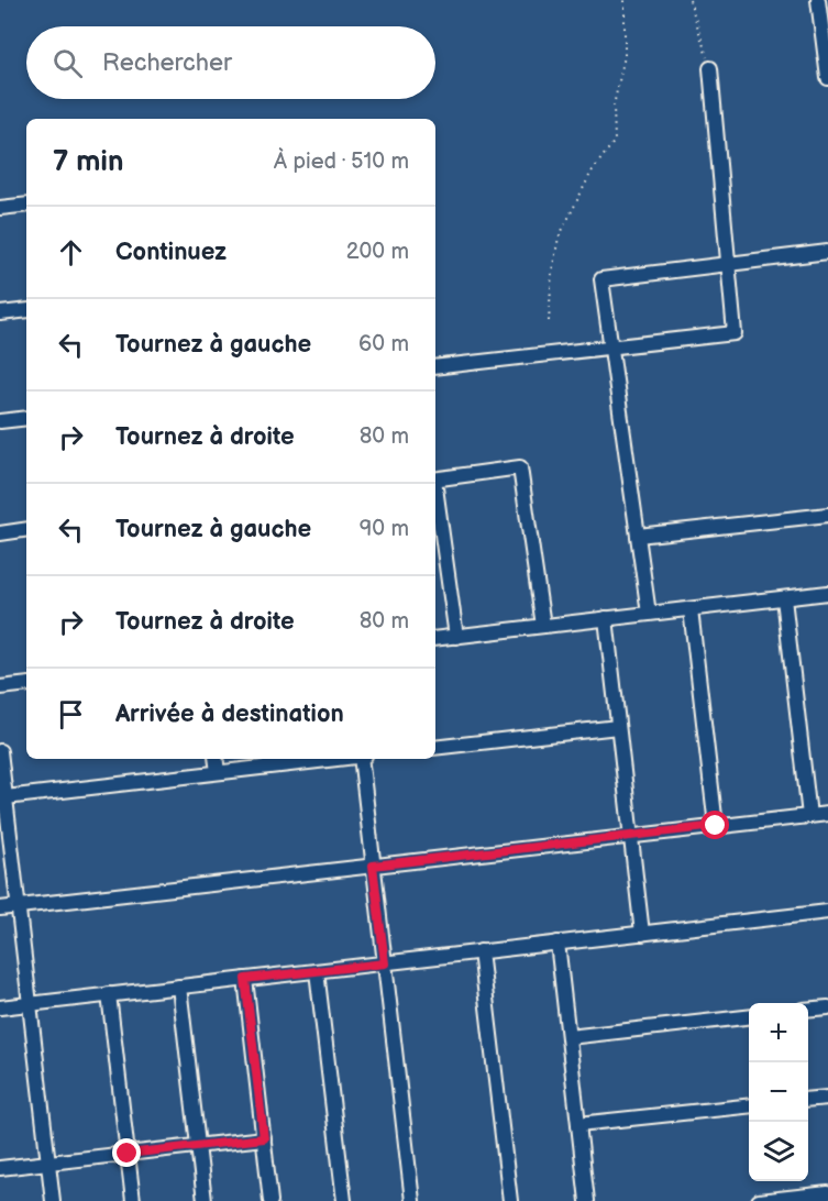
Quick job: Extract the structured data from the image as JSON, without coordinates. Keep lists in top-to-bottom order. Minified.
{"page":{"search":"Rechercher","heading":["7 min","À pied · 510 m"],"list":[["Continuez","200 m"],["Tournez à gauche","60 m"],["Tournez à droite","80 m"],["Tournez à gauche","90 m"],["Tournez à droite","80 m"],"Arrivée à destination"],"map_buttons":["+","−"]}}
